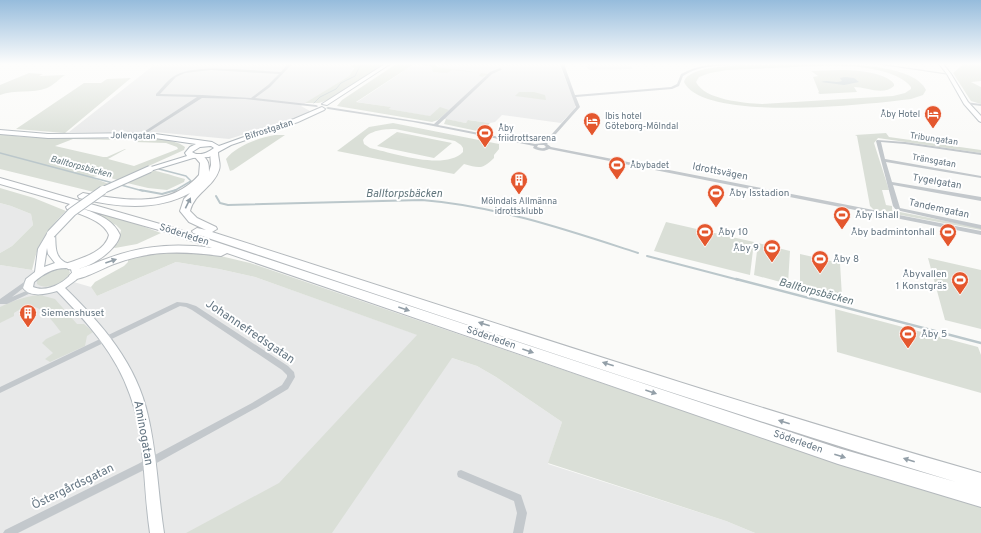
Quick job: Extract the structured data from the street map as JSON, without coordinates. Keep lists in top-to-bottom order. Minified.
{"streets":{"highway":["Söderleden"],"street":["Bifrostgatan","Jolengatan","Tribungatan","Tränsgatan","Idrottsvägen","Tygelgatan","Tandemgatan","Johannefredsgatan","Aminogatan","Östergårdsgatan"]},"crossings":[["Bifrostgatan","Jolengatan"],["Bifrostgatan","Idrottsvägen"],["Tribungatan","Tandemgatan"],["Tränsgatan","Tandemgatan"],["Tygelgatan","Tandemgatan"],["Johannefredsgatan","Aminogatan"],["Johannefredsgatan","Östergårdsgatan"],["Aminogatan","Östergårdsgatan"]],"water":["Balltorpsbäcken"],"places":{"hotel":["Åby Hotel","Ibis hotel Göteborg-Mölndal"],"sports":["Åby friidrottsarena","Åbybadet","Åby Isstadion","Åby Ishall","Åby 10","Åby badmintonhall","Åby 9","Åby 8","Åbyvallen 1 Konstgräs","Åby 5"],"building":["Mölndals Allmänna idrottsklubb","Siemenshuset"]}}
